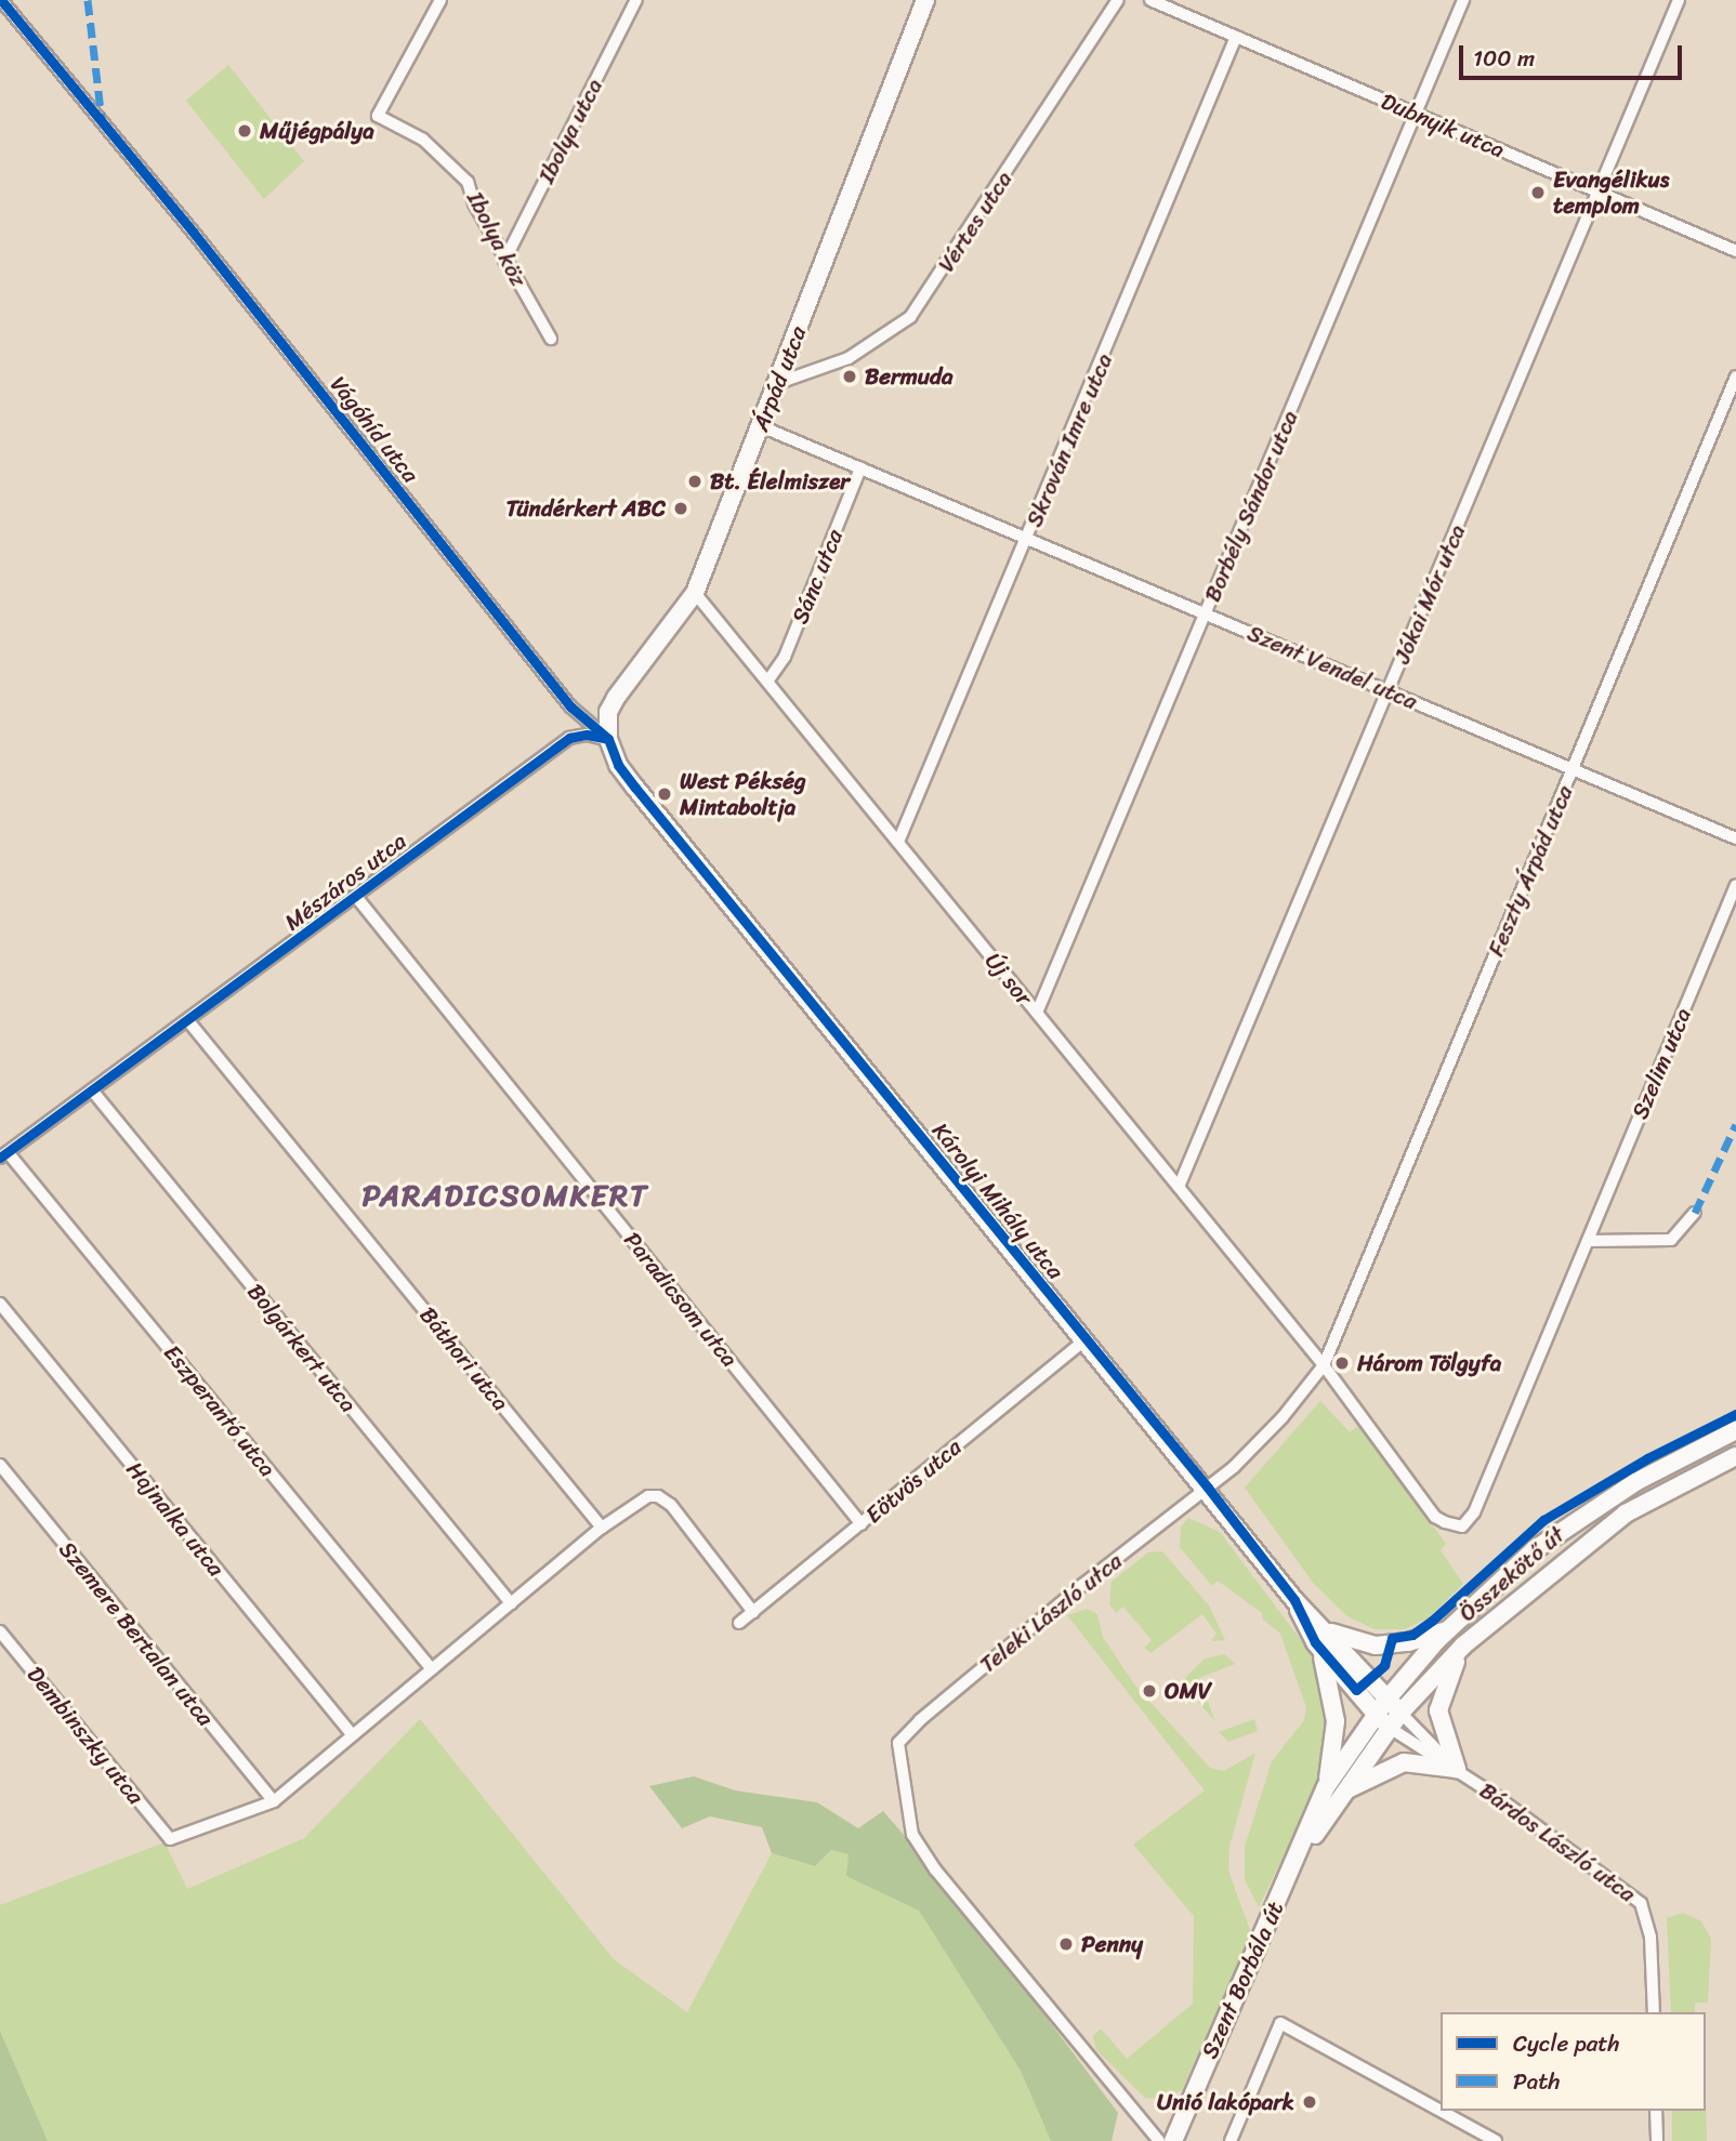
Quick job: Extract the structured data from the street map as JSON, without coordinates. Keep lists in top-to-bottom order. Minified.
{"streets":{"street":["Dubnyik utca","Ibolya utca","Vértes utca","Ibolya köz","Árpád utca","Vágóhíd utca","Skrován Imre utca","Borbély Sándor utca","Sánc utca","Jókai Mór utca","Szent Vendel utca","Feszty Árpád utca","Mészáros utca","Új sor","Szelim utca","Károlyi Mihály utca","Paradicsom utca","Bolgárkert utca","Báthori utca","Eszperantó utca","Eötvös utca","Hajnalka utca","Összekötő út","Teleki László utca","Szemere Bertalan utca","Dembinszky utca","Bárdos László utca","Szent Borbála út"]},"crossings":[["Dubnyik utca","Skrován Imre utca"],["Dubnyik utca","Borbély Sándor utca"],["Dubnyik utca","Jókai Mór utca"],["Ibolya utca","Ibolya köz"],["Vértes utca","Árpád utca"],["Árpád utca","Vágóhíd utca"],["Árpád utca","Szent Vendel utca"],["Árpád utca","Mészáros utca"],["Árpád utca","Új sor"],["Árpád utca","Károlyi Mihály utca"],["Vágóhíd utca","Mészáros utca"],["Vágóhíd utca","Károlyi Mihály utca"],["Skrován Imre utca","Szent Vendel utca"],["Skrován Imre utca","Új sor"],["Borbély Sándor utca","Szent Vendel utca"],["Borbély Sándor utca","Új sor"],["Sánc utca","Szent Vendel utca"],["Sánc utca","Új sor"],["Jókai Mór utca","Szent Vendel utca"],["Jókai Mór utca","Új sor"],["Szent Vendel utca","Feszty Árpád utca"],["Feszty Árpád utca","Új sor"],["Feszty Árpád utca","Károlyi Mihály utca"],["Feszty Árpád utca","Teleki László utca"],["Mészáros utca","Károlyi Mihály utca"],["Mészáros utca","Paradicsom utca"],["Mészáros utca","Bolgárkert utca"],["Mészáros utca","Báthori utca"],["Mészáros utca","Eszperantó utca"],["Új sor","Szelim utca"],["Károlyi Mihály utca","Eötvös utca"],["Károlyi Mihály utca","Összekötő út"],["Károlyi Mihály utca","Teleki László utca"],["Károlyi Mihály utca","Bárdos László utca"],["Károlyi Mihály utca","Szent Borbála út"],["Paradicsom utca","Eötvös utca"],["Összekötő út","Szent Borbála út"],["Szemere Bertalan utca","Dembinszky utca"]],"districts":["PARADICSOMKERT"],"places":["Műjégpálya","Evangélikus templom","Bermuda","Bt. Élelmiszer","Tündérkert ABC","West Pékség Mintaboltja","Három Tölgyfa","OMV","Penny","Unió lakópark"],"legend":["Cycle path","Path"],"scale_bar":"100 m"}
